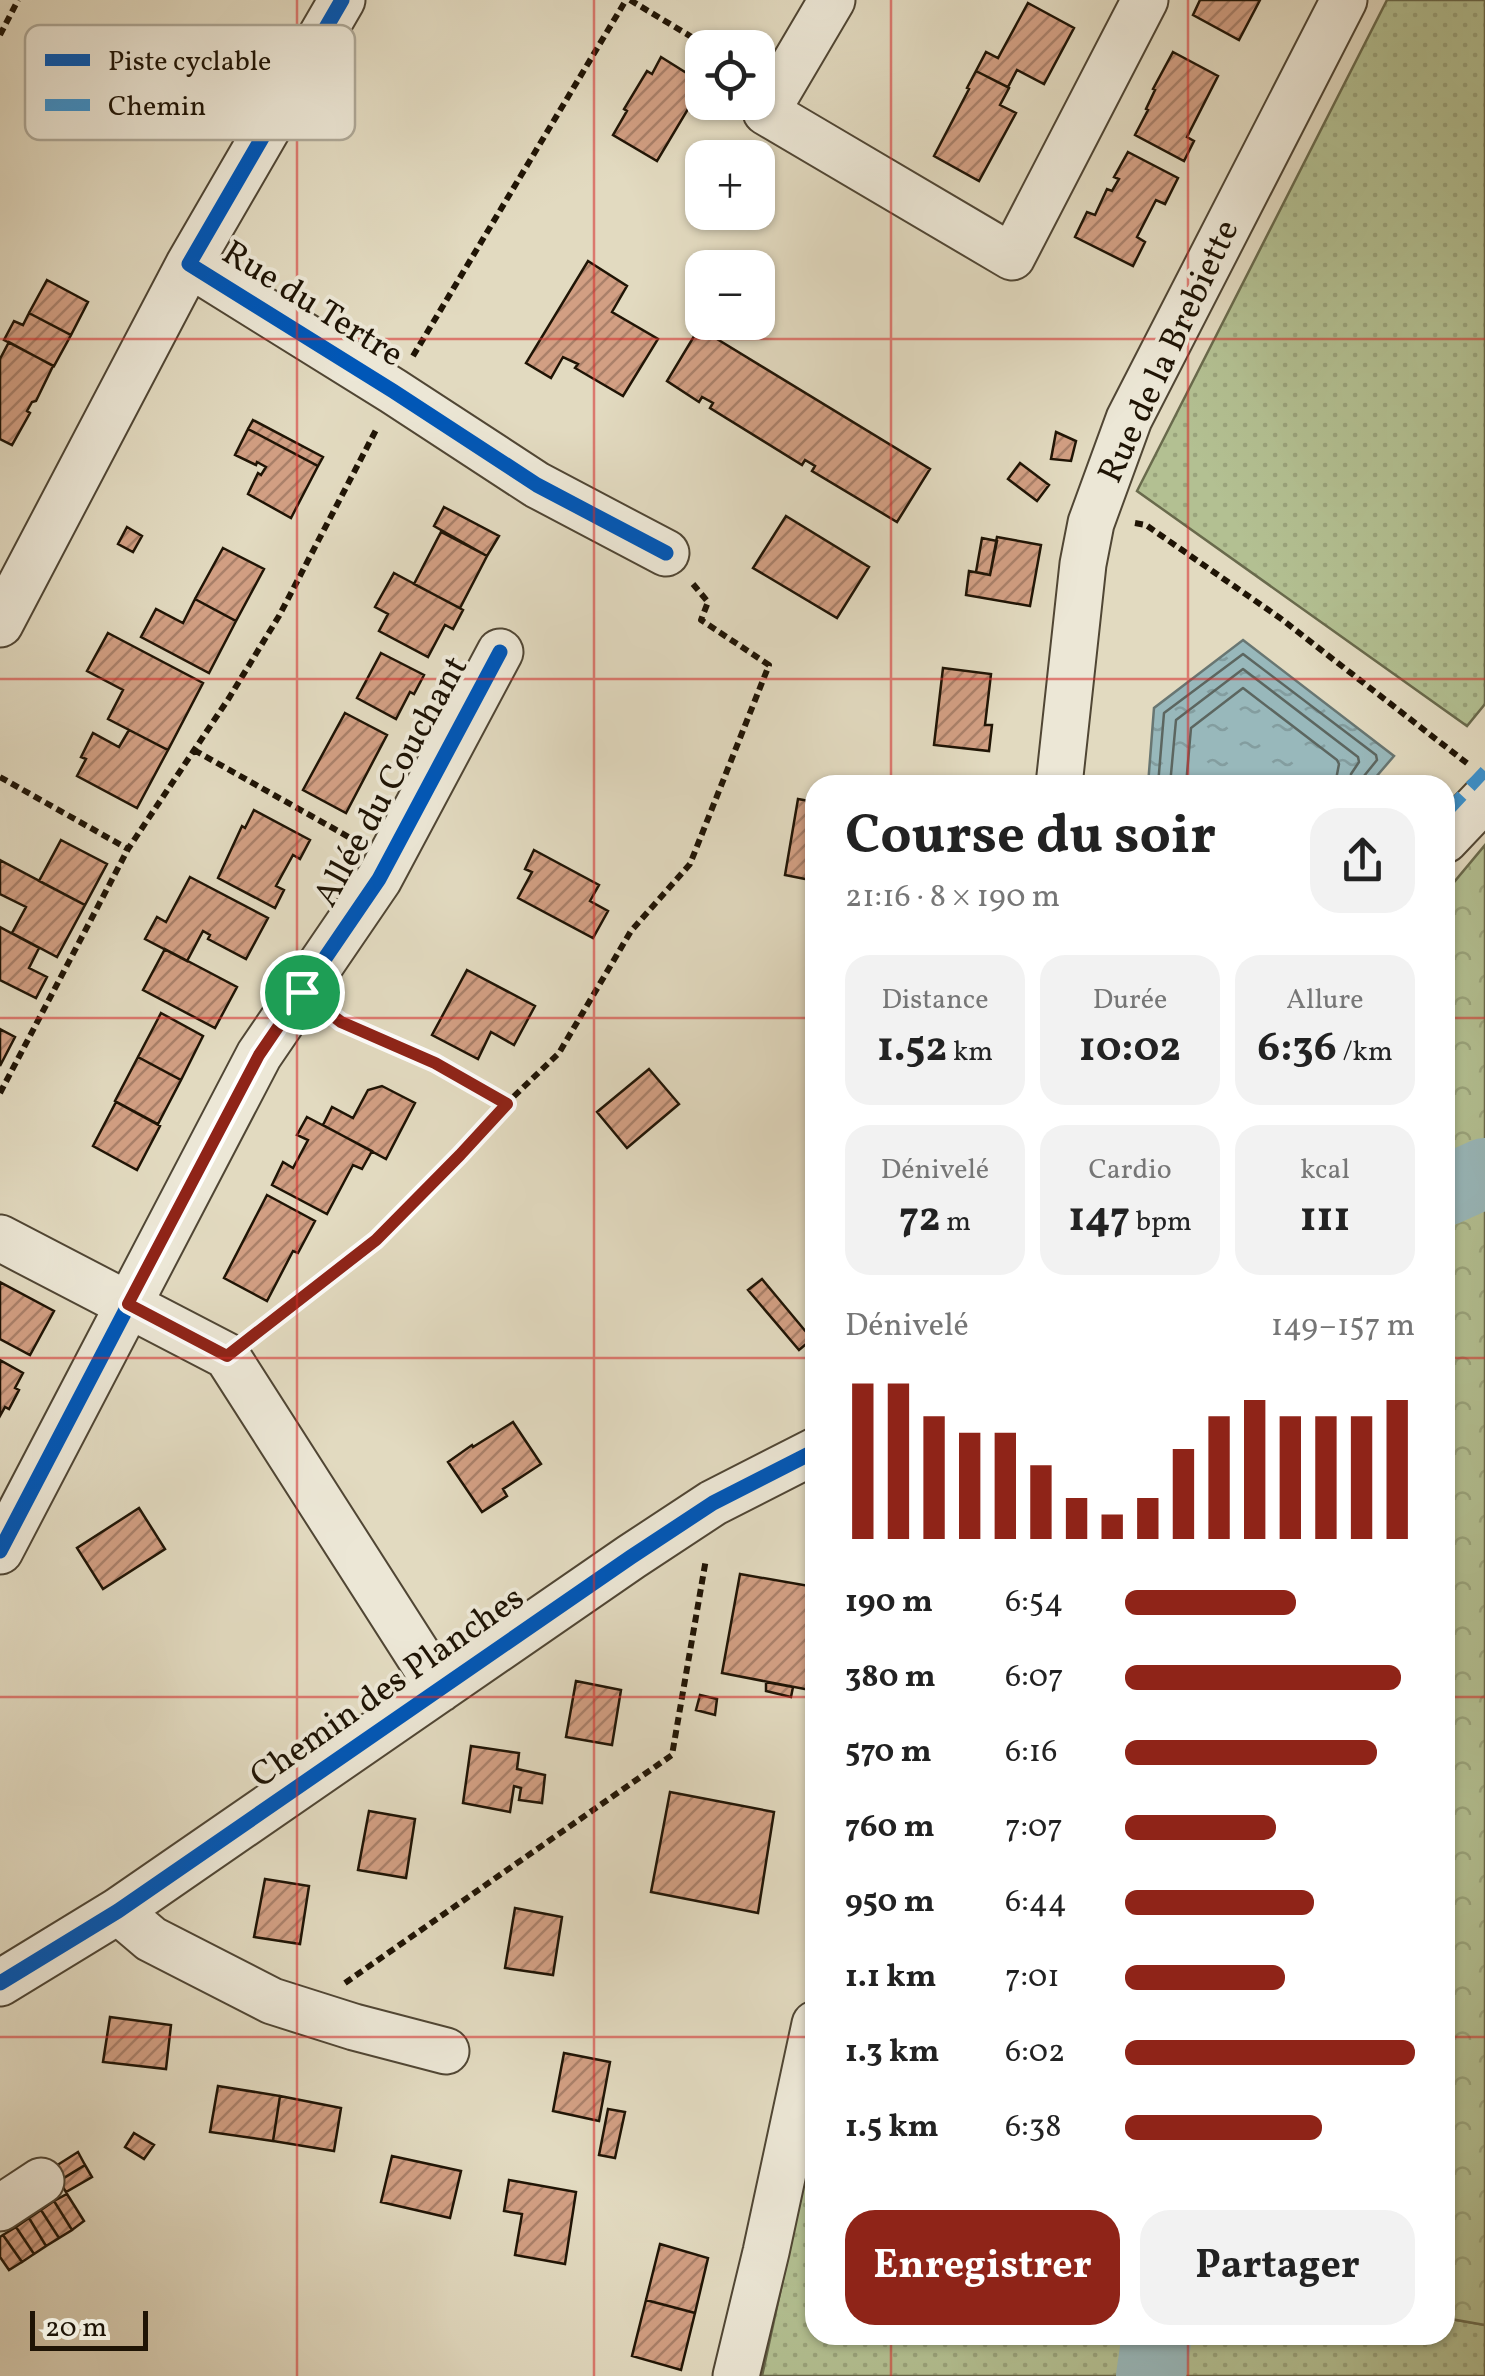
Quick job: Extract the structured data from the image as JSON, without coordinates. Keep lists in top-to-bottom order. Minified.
{"streets":{"street":["Rue du Tertre","Rue de la Brebiette","Allée du Couchant","Chemin des Planches"]},"legend":["Piste cyclable","Chemin"],"scale_bar":"20 m","page":{"map_buttons":["+","−"],"heading":["Course du soir","21:16 · 8 × 190 m"],"stats":[["Distance","1.52 km"],["Durée","10:02"],["Allure","6:36 /km"],["Dénivelé","72 m"],["Cardio","147 bpm"],["kcal","111"]],"chart":["Dénivelé","149–157 m"],"list":[{"name":"190 m","note":"6:54"},{"name":"380 m","note":"6:07"},{"name":"570 m","note":"6:16"},{"name":"760 m","note":"7:07"},{"name":"950 m","note":"6:44"},{"name":"1.1 km","note":"7:01"},{"name":"1.3 km","note":"6:02"},{"name":"1.5 km","note":"6:38"}],"buttons":["Enregistrer","Partager"],"scale":"20 m"}}
